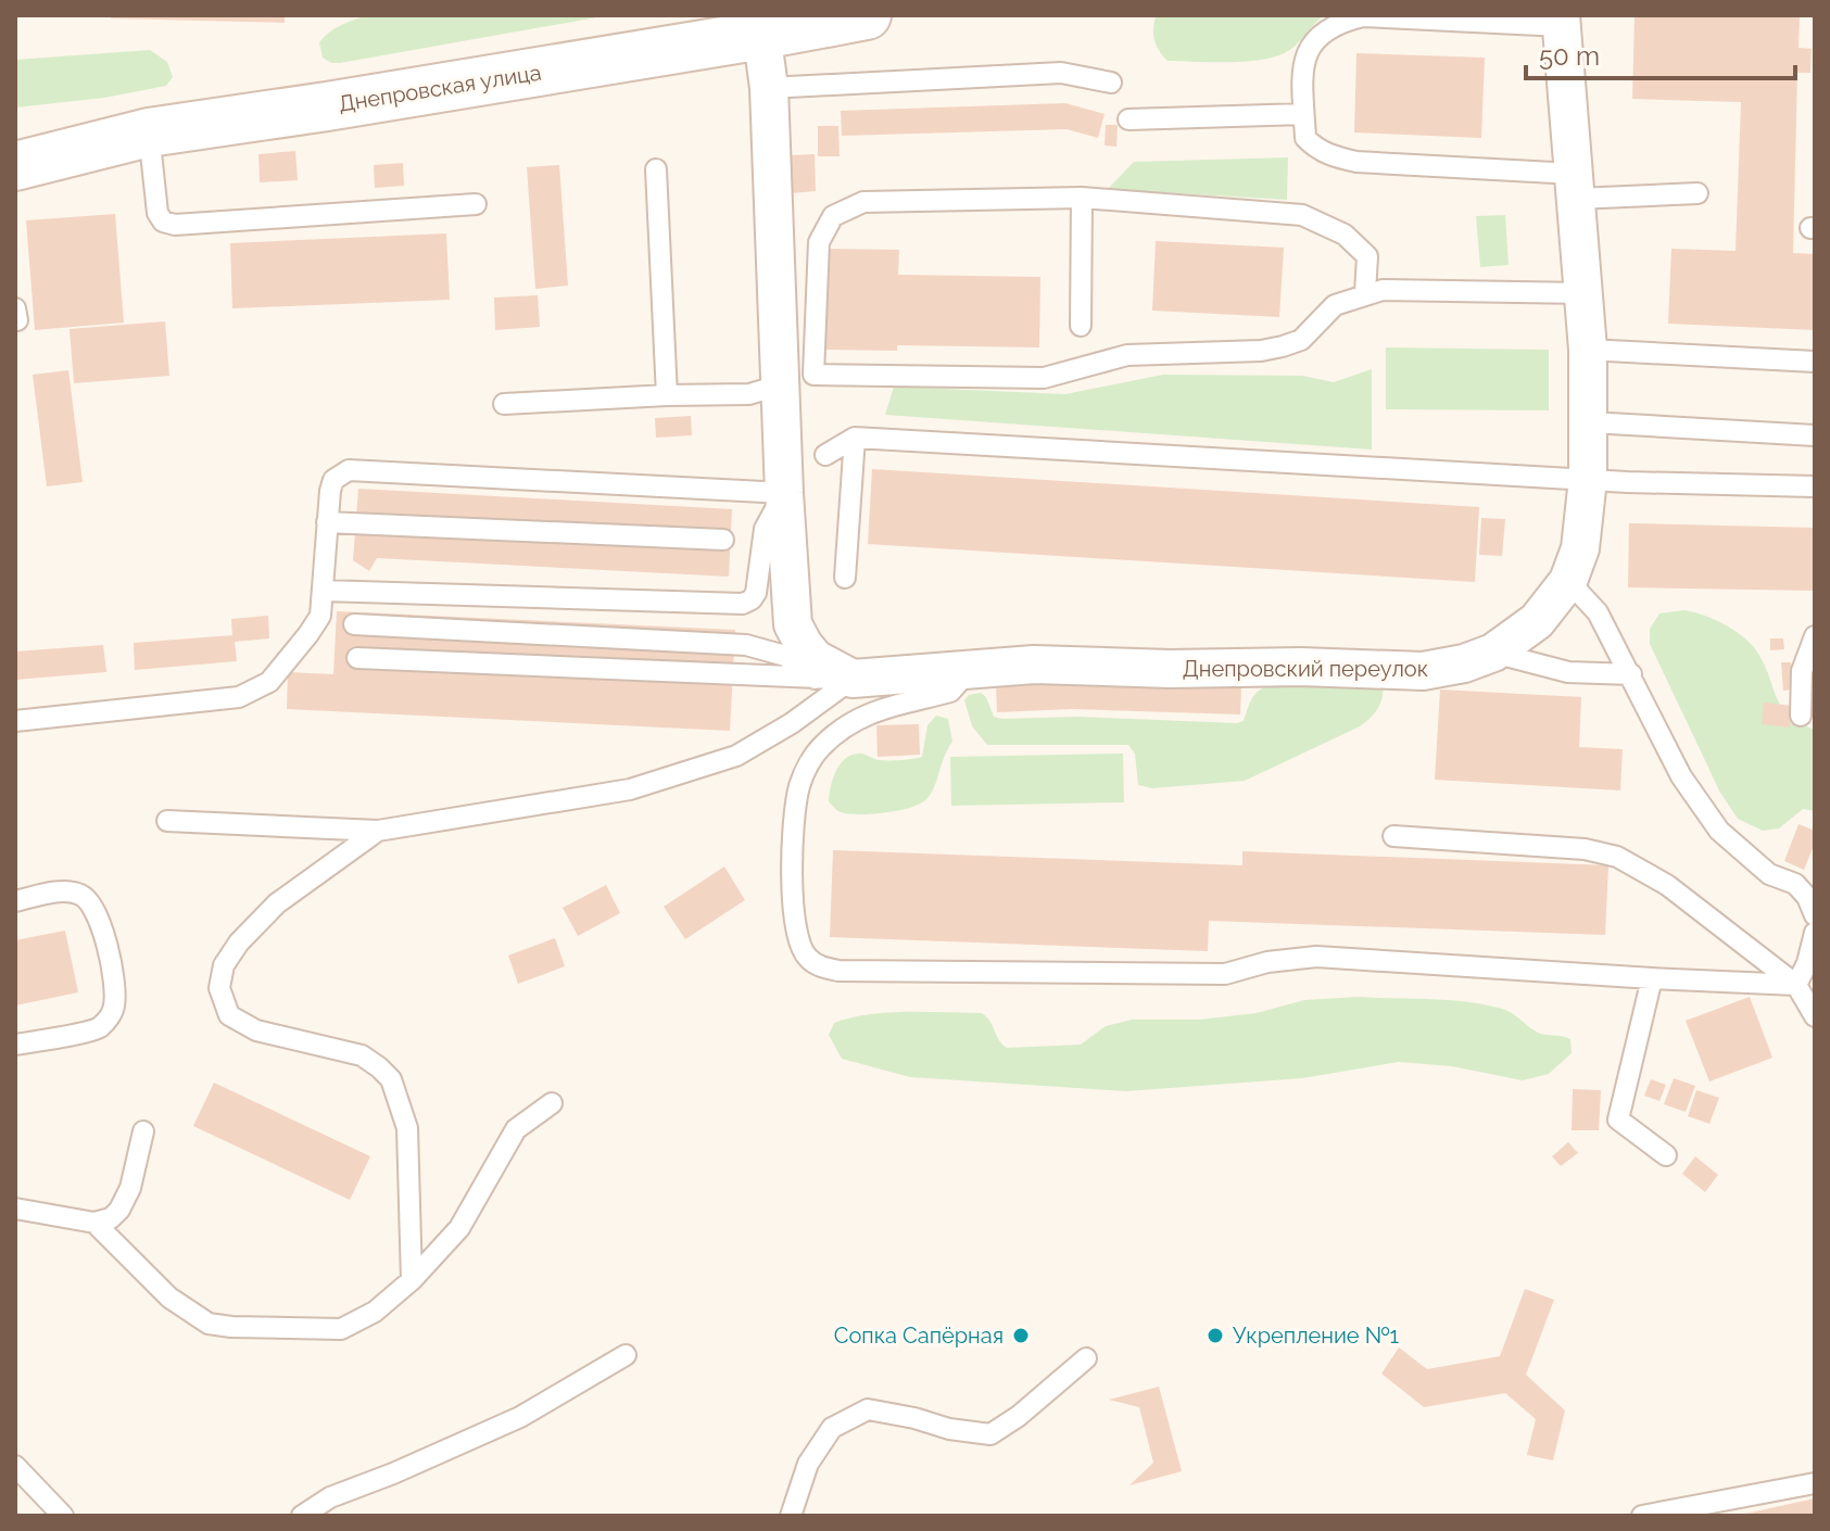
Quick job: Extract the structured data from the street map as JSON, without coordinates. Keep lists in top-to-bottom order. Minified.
{"streets":{"main road":["Днепровская улица"],"street":["Днепровский переулок"]},"places":["Сопка Сапёрная","Укрепление №1"],"scale_bar":"50 m"}
